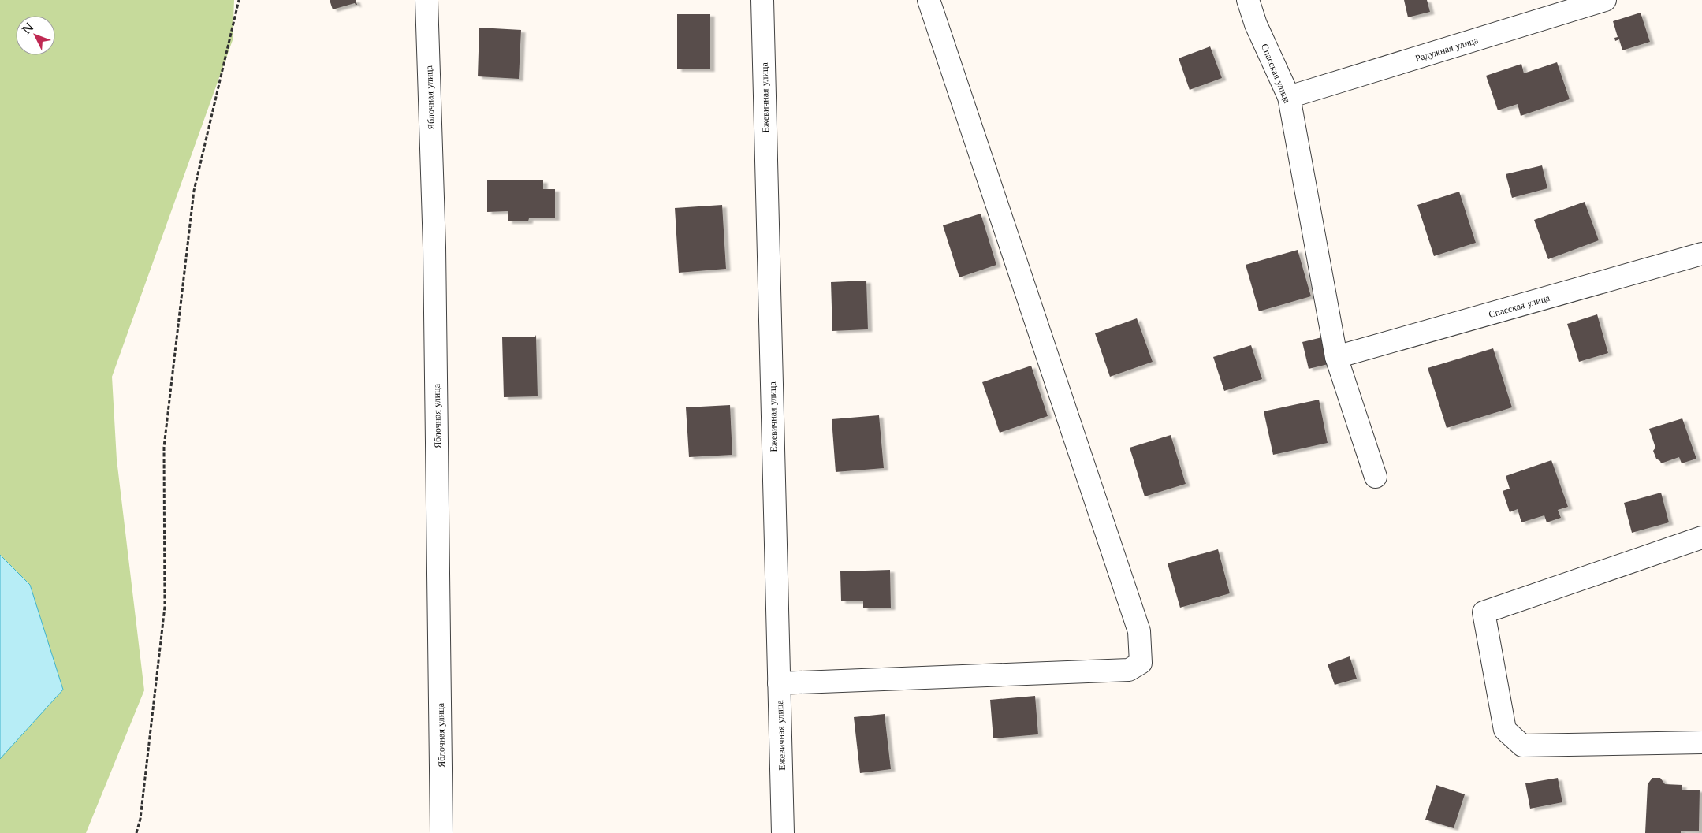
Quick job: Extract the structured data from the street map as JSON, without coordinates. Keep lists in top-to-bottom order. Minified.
{"streets":{"street":["Радужная улица","Спасская улица","Яблочная улица","Ежевичная улица"]},"crossings":[["Радужная улица","Спасская улица"]],"north":"top left"}
